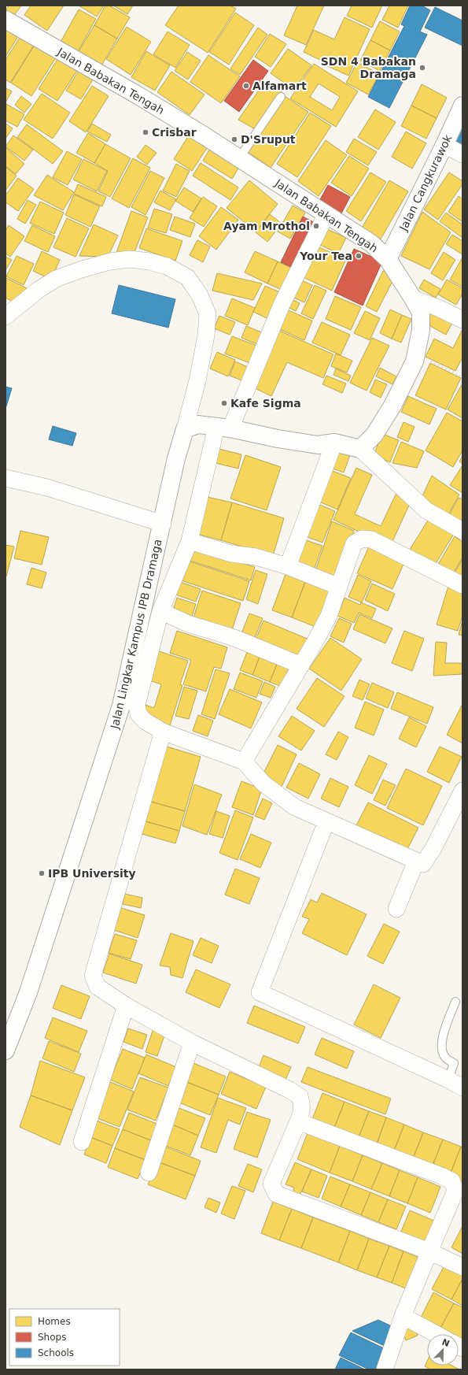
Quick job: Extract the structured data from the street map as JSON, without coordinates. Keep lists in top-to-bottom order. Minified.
{"streets":{"street":["Jalan Babakan Tengah","Jalan Cangkurawok","Jalan Lingkar Kampus IPB Dramaga"]},"crossings":[["Jalan Babakan Tengah","Jalan Cangkurawok"]],"places":["SDN 4 Babakan Dramaga","Alfamart","Crisbar","D'Sruput","Ayam Mrothol","Your Tea","Kafe Sigma","IPB University"],"legend":["Homes","Shops","Schools"],"north":"top right"}
